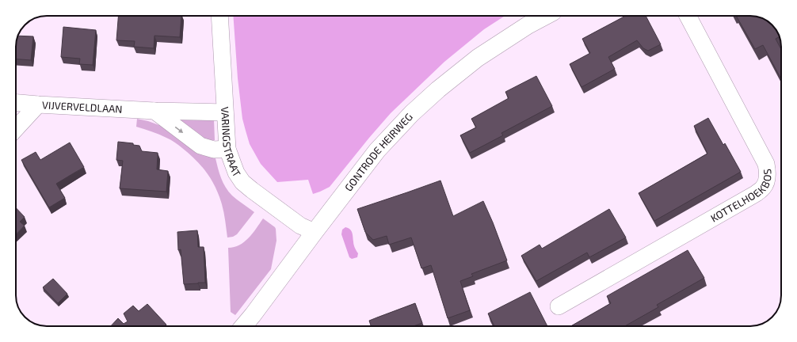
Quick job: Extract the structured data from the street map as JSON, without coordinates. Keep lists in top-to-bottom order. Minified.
{"streets":{"street":["VIJVERVELDLAAN","VARINGSTRAAT","GONTRODE HEIRWEG","KOTTELHOEKBOS"]},"crossings":[["VIJVERVELDLAAN","VARINGSTRAAT"],["VARINGSTRAAT","GONTRODE HEIRWEG"]]}
